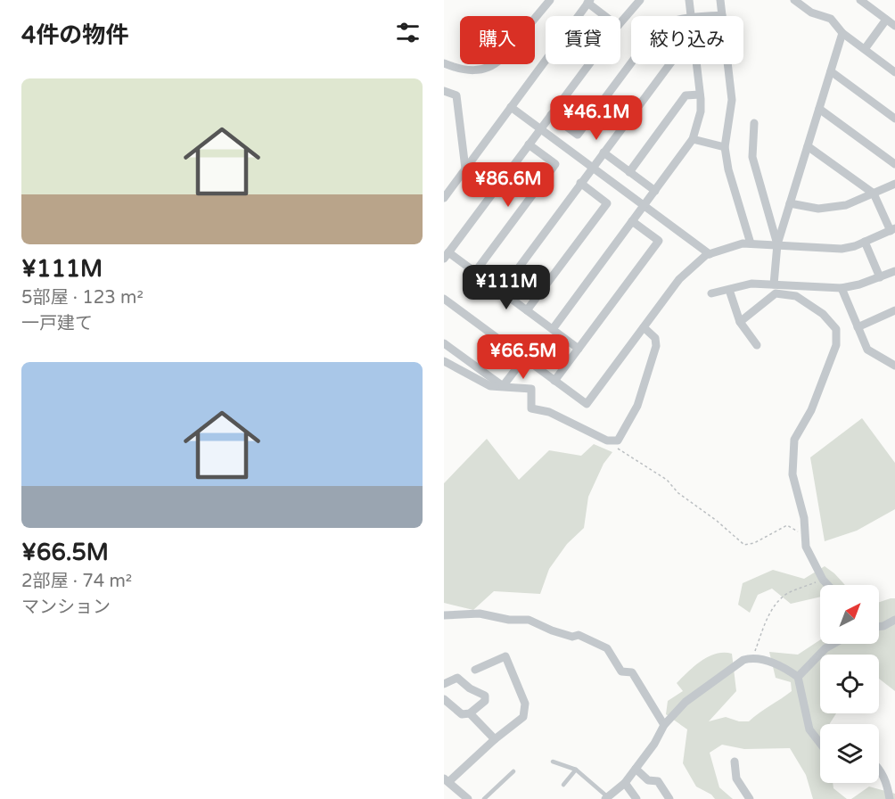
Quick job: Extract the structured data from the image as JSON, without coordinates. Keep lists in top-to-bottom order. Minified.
{"north":"top right","page":{"heading":"4件の物件","chip":["購入","賃貸","絞り込み"],"list":[{"name":"¥111M","note":"5部屋 · 123 m² · 一戸建て"},{"name":"¥66.5M","note":"2部屋 · 74 m² · マンション"}],"price":["¥46.1M","¥86.6M","¥111M","¥66.5M"]}}
